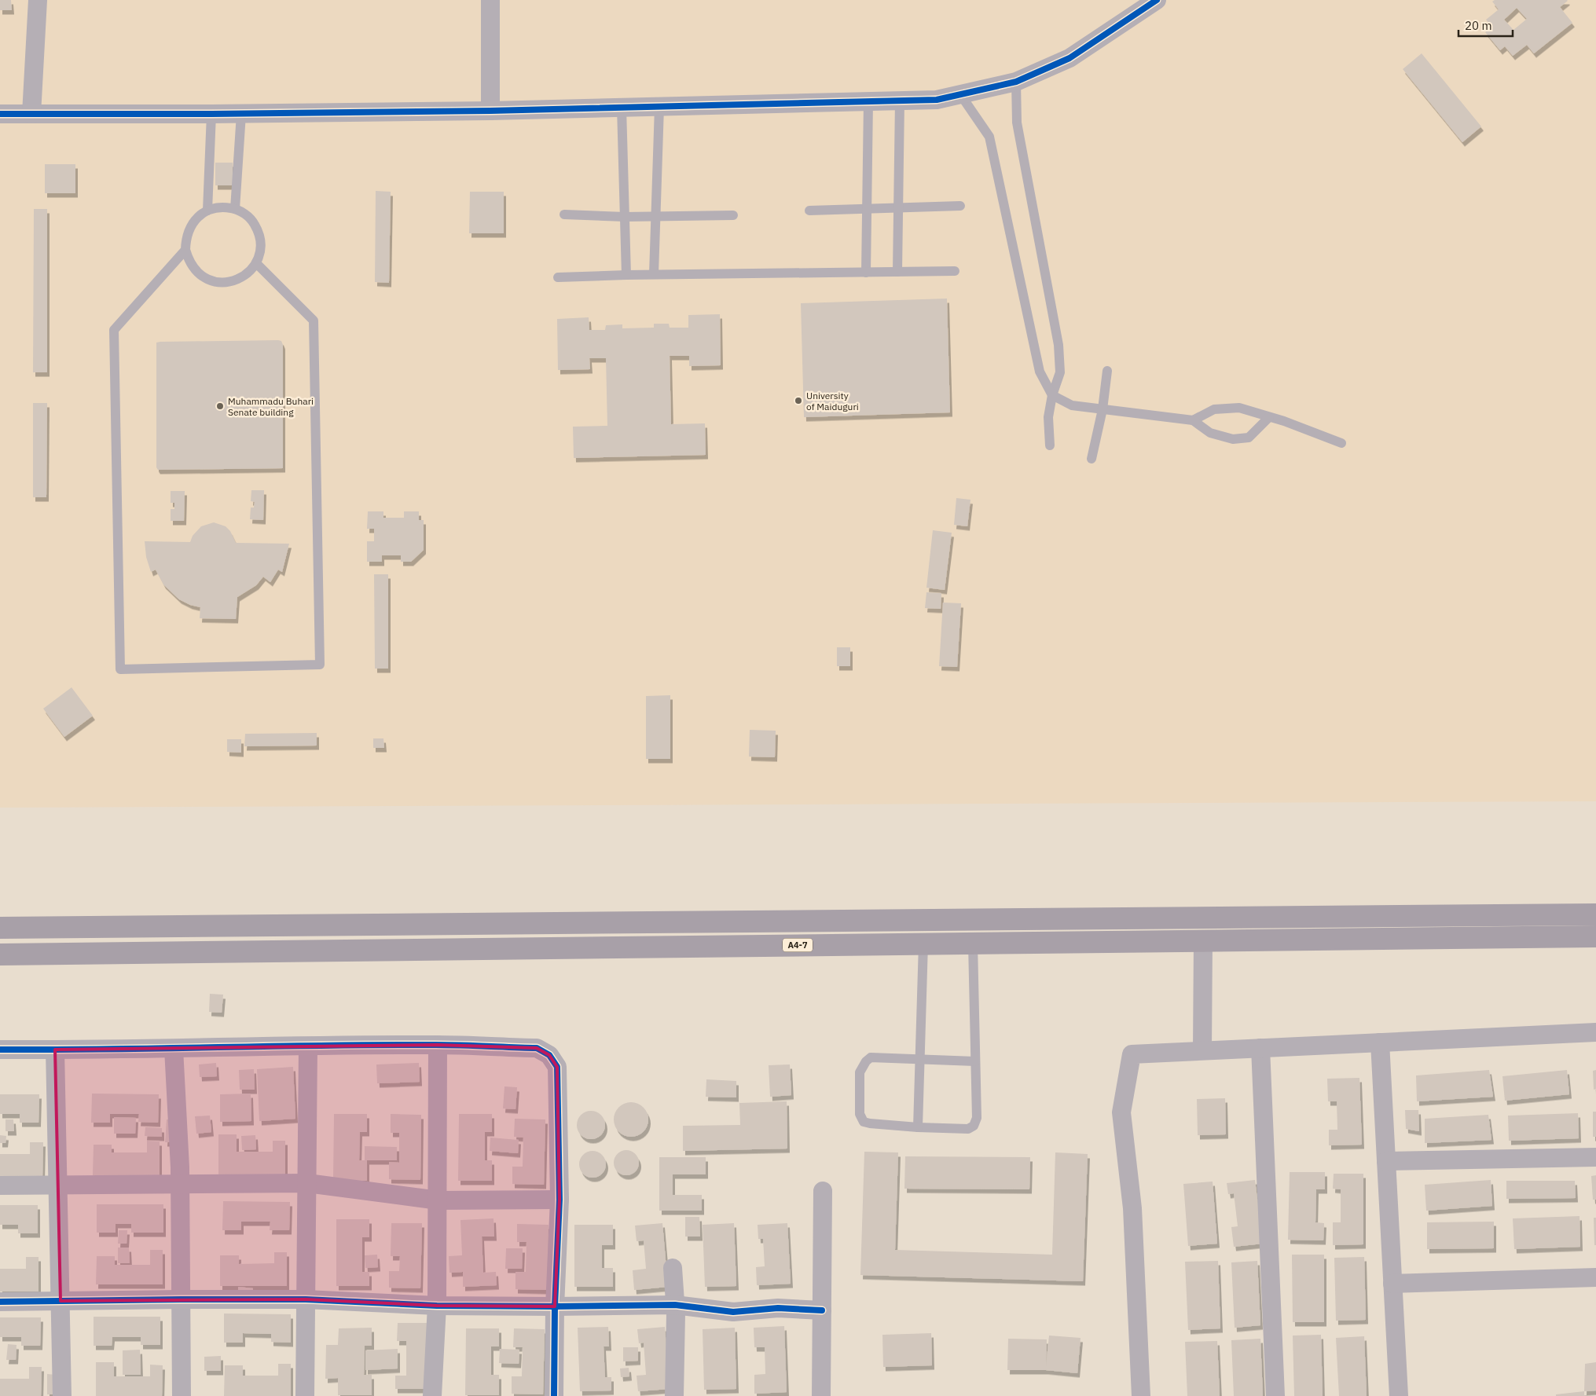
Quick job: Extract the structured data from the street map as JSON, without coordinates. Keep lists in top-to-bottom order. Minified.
{"streets":{"highway":["A4-7"]},"places":["University of Maiduguri","Muhammadu Buhari Senate building"],"scale_bar":"20 m"}
